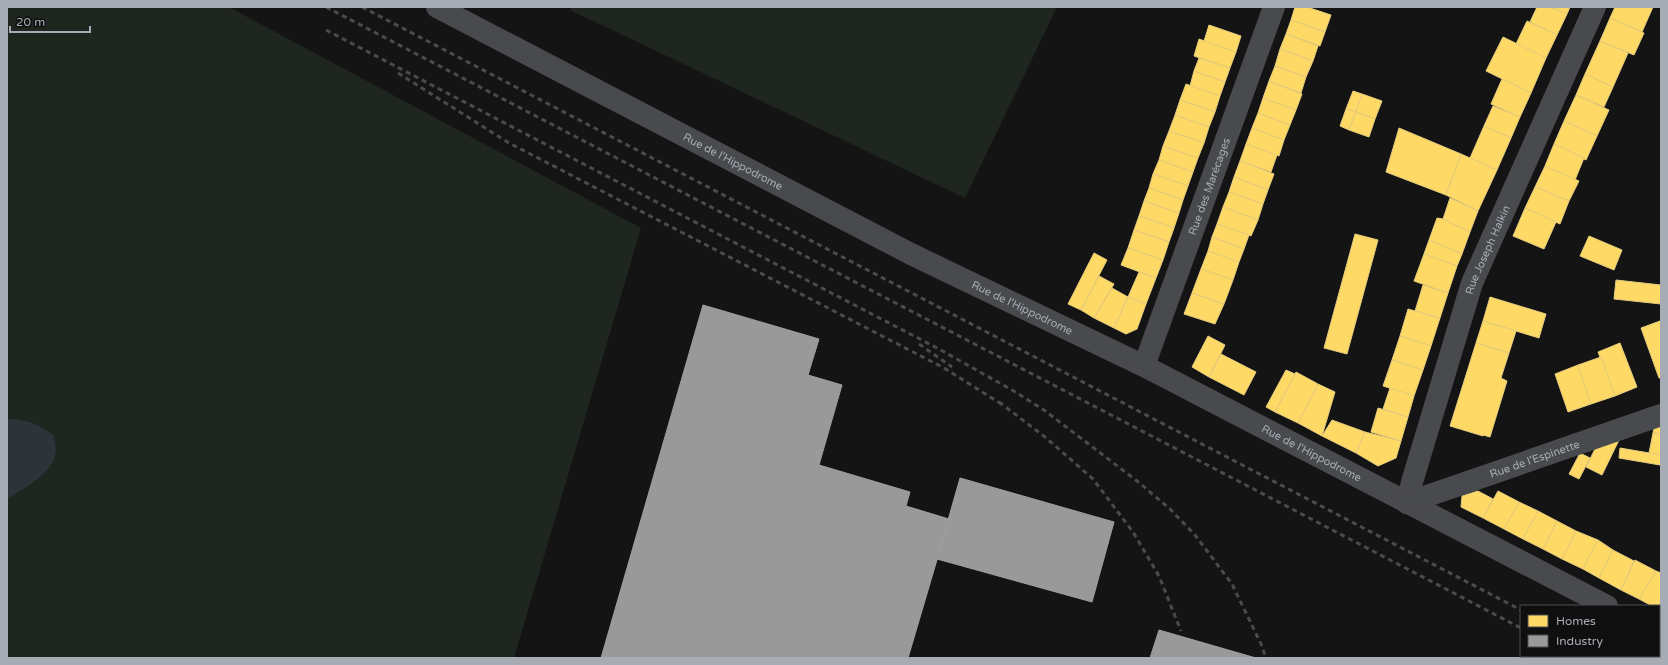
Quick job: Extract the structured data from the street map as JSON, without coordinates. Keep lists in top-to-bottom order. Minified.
{"streets":{"street":["Rue de l'Hippodrome","Rue des Marécages","Rue Joseph Halkin","Rue de l'Espinette"]},"crossings":[["Rue de l'Hippodrome","Rue des Marécages"],["Rue de l'Hippodrome","Rue Joseph Halkin"],["Rue de l'Hippodrome","Rue de l'Espinette"],["Rue Joseph Halkin","Rue de l'Espinette"]],"legend":["Homes","Industry"],"scale_bar":"20 m"}
